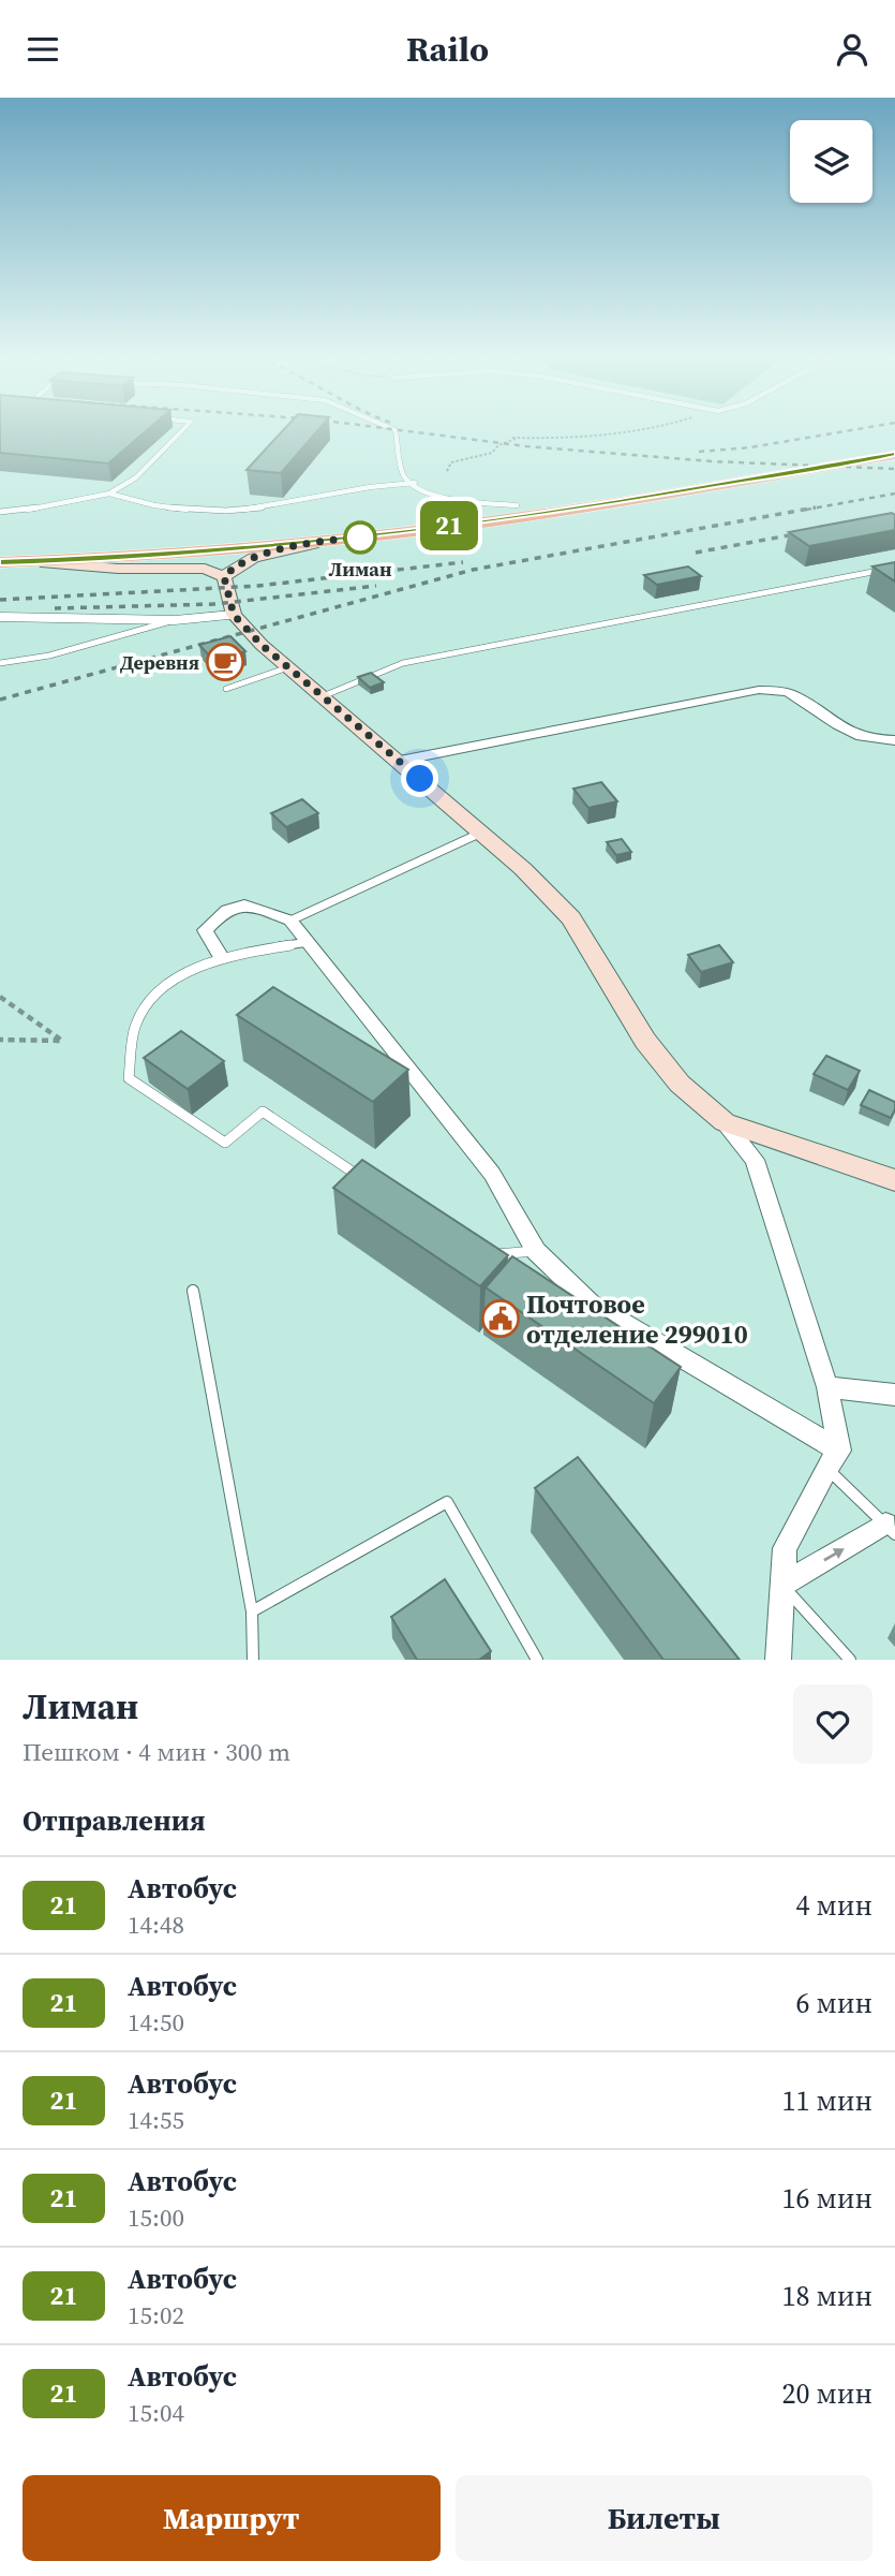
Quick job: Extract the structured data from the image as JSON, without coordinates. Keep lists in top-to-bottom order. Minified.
{"places":{"other":["Лиман"],"cafe":["Деревня"],"public building":["Почтовое отделение 299010"]},"lines":["bus line 21"],"page":{"header":"Railo","on_map":"21","heading":[["Лиман","Пешком · 4 мин · 300 m"],"Отправления"],"list":[{"mark":"21","name":"Автобус","note":"14:48","value":"4 мин"},{"mark":"21","name":"Автобус","note":"14:50","value":"6 мин"},{"mark":"21","name":"Автобус","note":"14:55","value":"11 мин"},{"mark":"21","name":"Автобус","note":"15:00","value":"16 мин"},{"mark":"21","name":"Автобус","note":"15:02","value":"18 мин"},{"mark":"21","name":"Автобус","note":"15:04","value":"20 мин"}],"buttons":["Маршрут","Билеты"]}}
